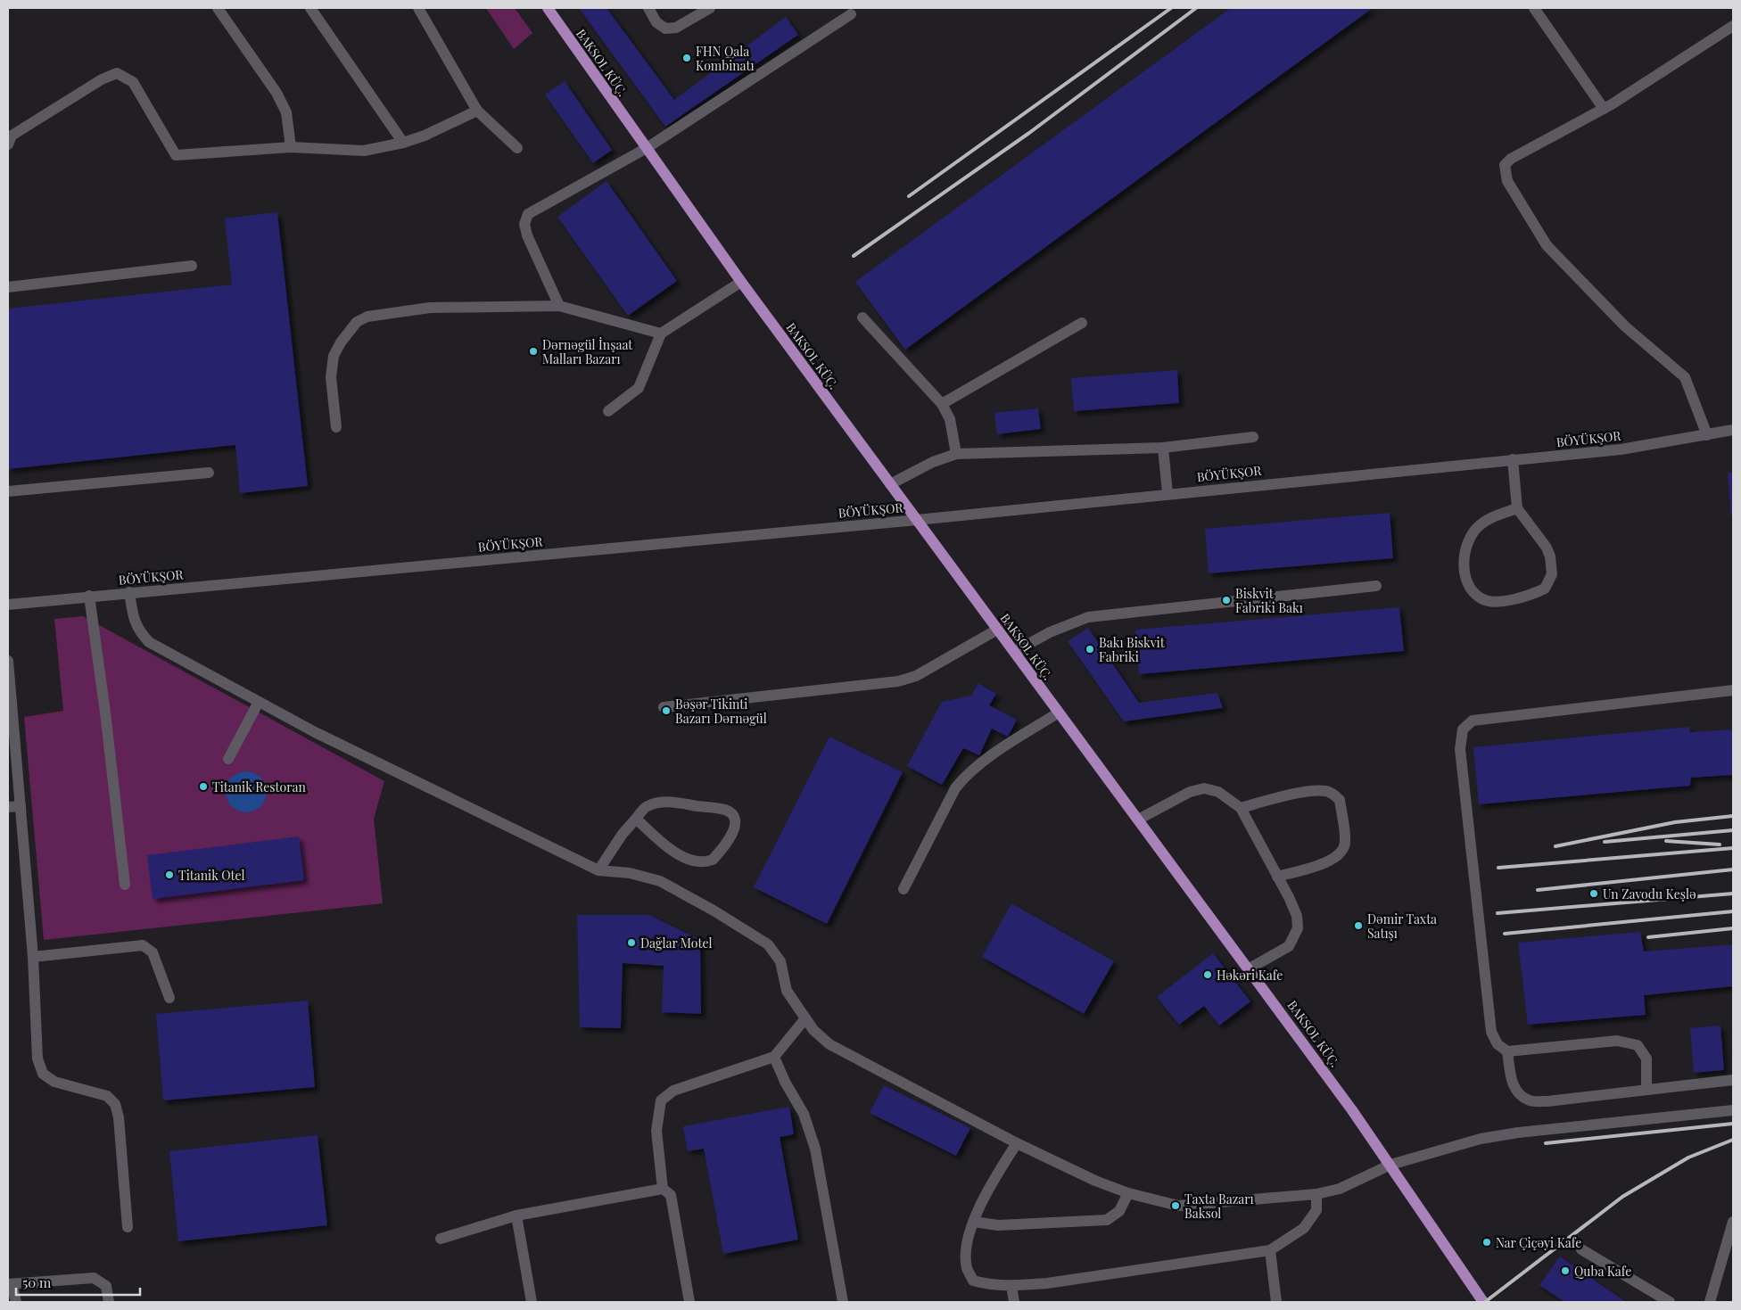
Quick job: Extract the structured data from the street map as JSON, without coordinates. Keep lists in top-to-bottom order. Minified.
{"streets":{"main road":["BAKSOL KÜÇ."],"street":["BÖYÜKŞOR"]},"crossings":[["BAKSOL KÜÇ.","BÖYÜKŞOR"]],"places":["FHN Qala Kombinatı","Dərnəgül İnşaat Malları Bazarı","Biskvit Fabriki Bakı","Bakı Biskvit Fabriki","Bəşər Tikinti Bazarı Dərnəgül","Titanik Restoran","Titanik Otel","Un Zavodu Keşlə","Dəmir Taxta Satışı","Dağlar Motel","Həkəri Kafe","Taxta Bazarı Baksol","Nar Çiçəyi Kafe","Quba Kafe"],"scale_bar":"50 m"}
